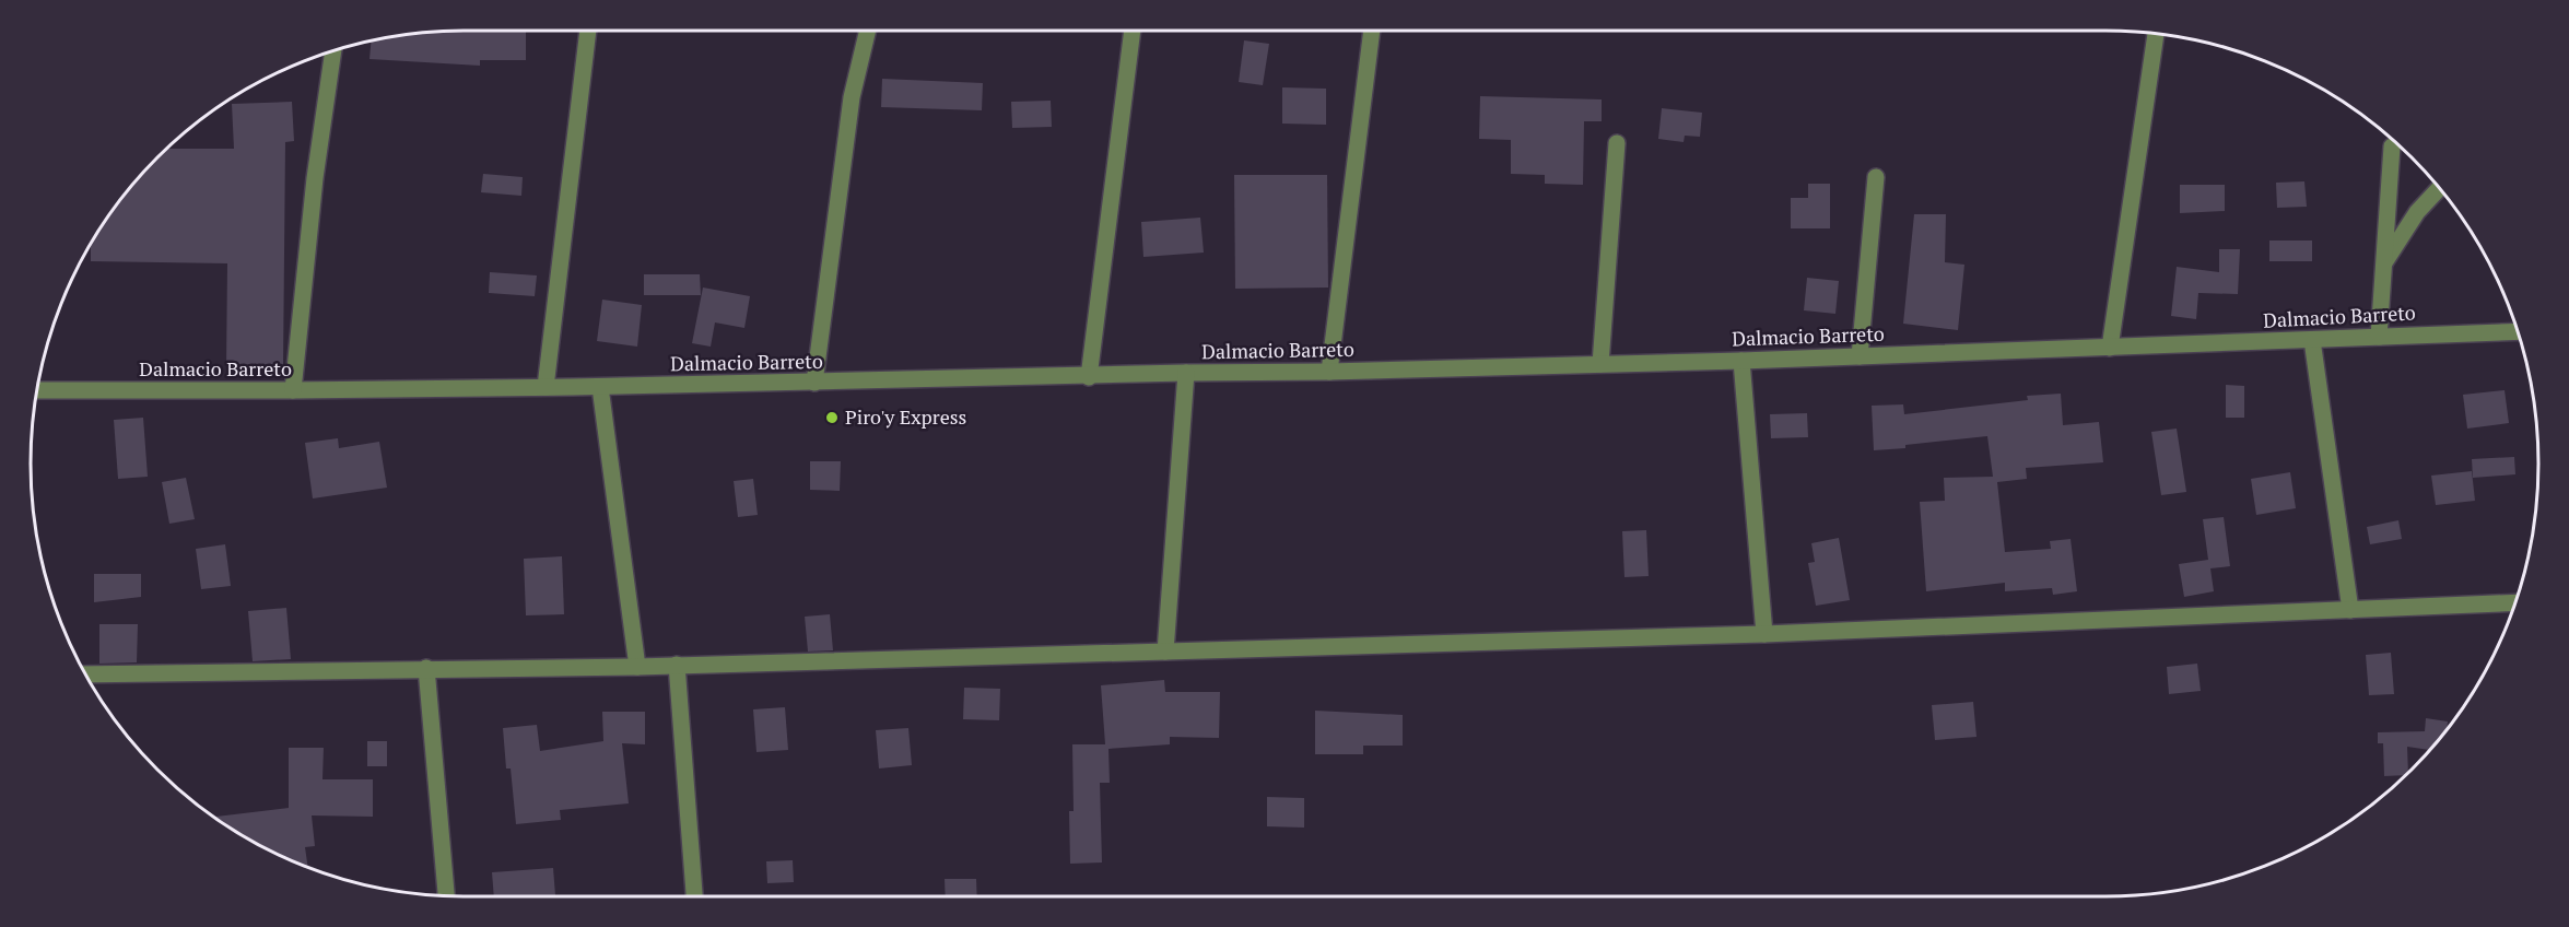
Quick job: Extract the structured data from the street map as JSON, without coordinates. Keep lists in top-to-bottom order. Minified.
{"streets":{"street":["Dalmacio Barreto"]},"places":["Piro'y Express"]}
